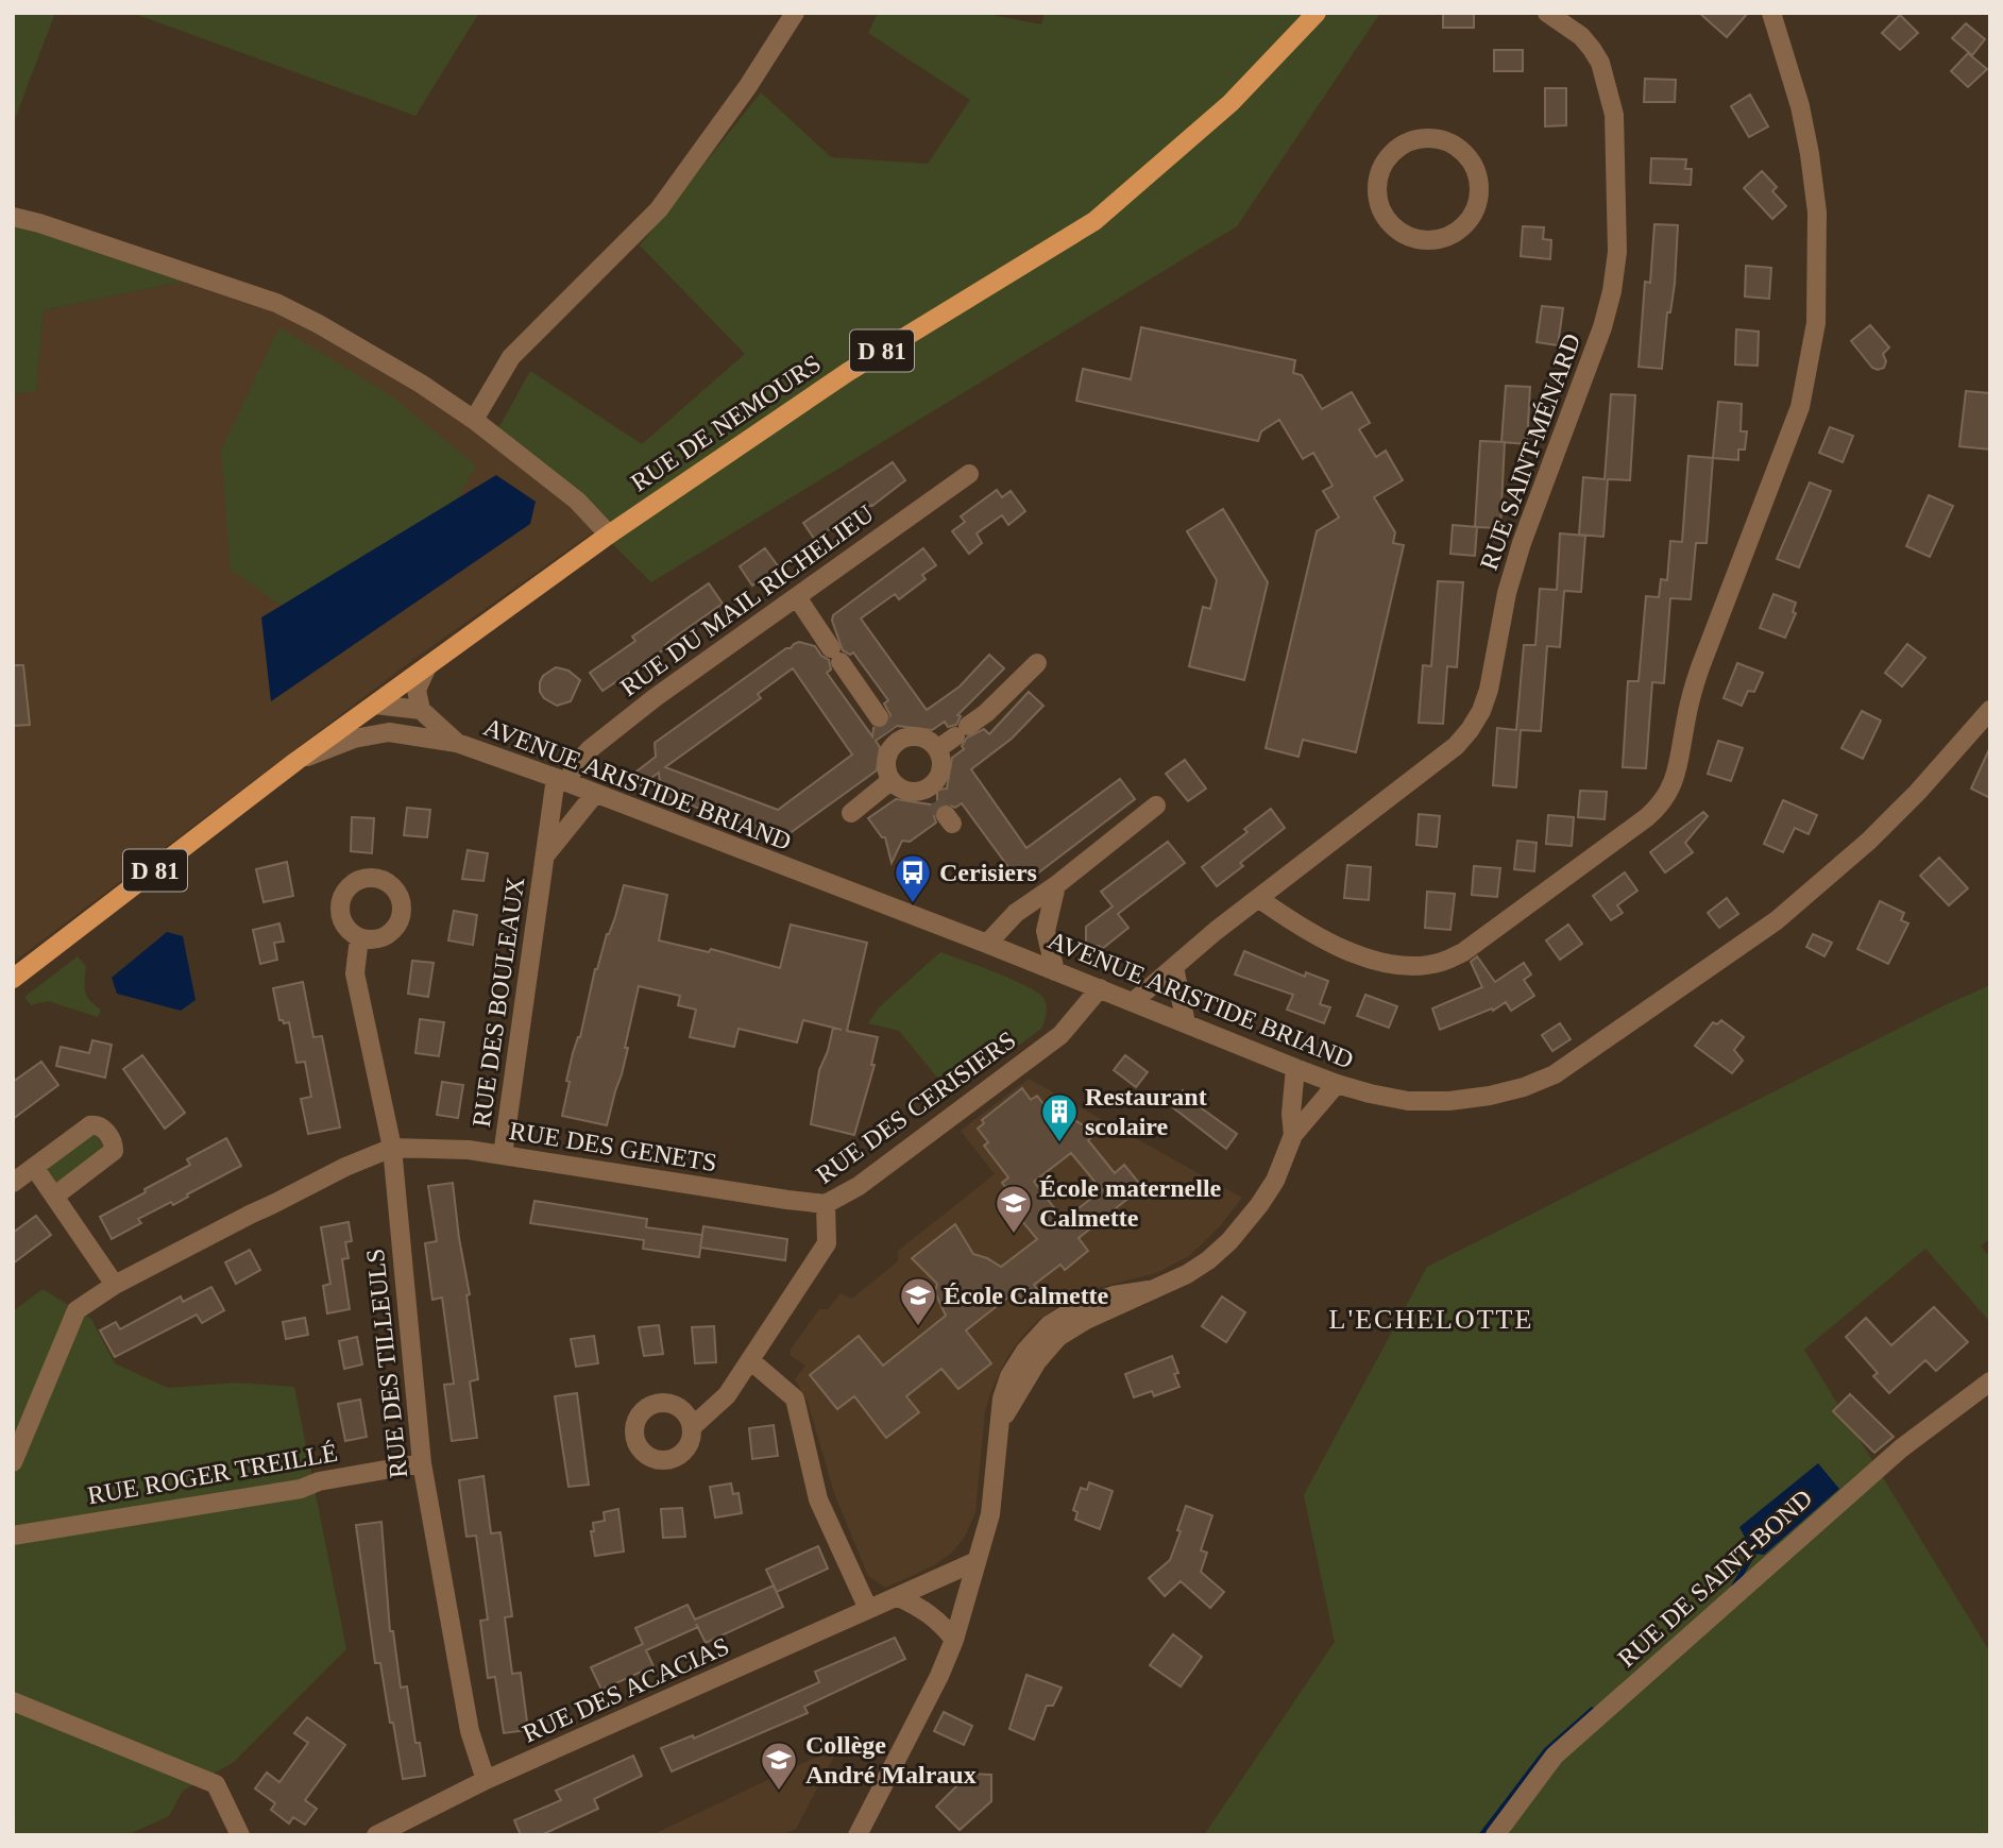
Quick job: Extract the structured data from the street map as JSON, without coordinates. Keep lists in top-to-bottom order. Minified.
{"streets":{"main road":["D 81","RUE DE NEMOURS"],"street":["RUE SAINT-MÉNARD","RUE DU MAIL RICHELIEU","AVENUE ARISTIDE BRIAND","RUE DES BOULEAUX","RUE DES CERISIERS","RUE DES GENETS","RUE DES TILLEULS","RUE ROGER TREILLÉ","RUE DE SAINT-BOND","RUE DES ACACIAS"]},"crossings":[["D 81","RUE DE NEMOURS"],["D 81","AVENUE ARISTIDE BRIAND"],["RUE DE NEMOURS","AVENUE ARISTIDE BRIAND"],["RUE SAINT-MÉNARD","AVENUE ARISTIDE BRIAND"],["RUE DU MAIL RICHELIEU","AVENUE ARISTIDE BRIAND"],["RUE DU MAIL RICHELIEU","RUE DES BOULEAUX"],["AVENUE ARISTIDE BRIAND","RUE DES BOULEAUX"],["AVENUE ARISTIDE BRIAND","RUE DES CERISIERS"],["RUE DES BOULEAUX","RUE DES GENETS"],["RUE DES CERISIERS","RUE DES GENETS"],["RUE DES GENETS","RUE DES TILLEULS"],["RUE DES TILLEULS","RUE ROGER TREILLÉ"],["RUE DES TILLEULS","RUE DES ACACIAS"]],"districts":["L'ECHELOTTE"],"places":{"bus stop":["Cerisiers"],"building":["Restaurant scolaire"],"school or university":["École maternelle Calmette","École Calmette","Collège André Malraux"]}}
